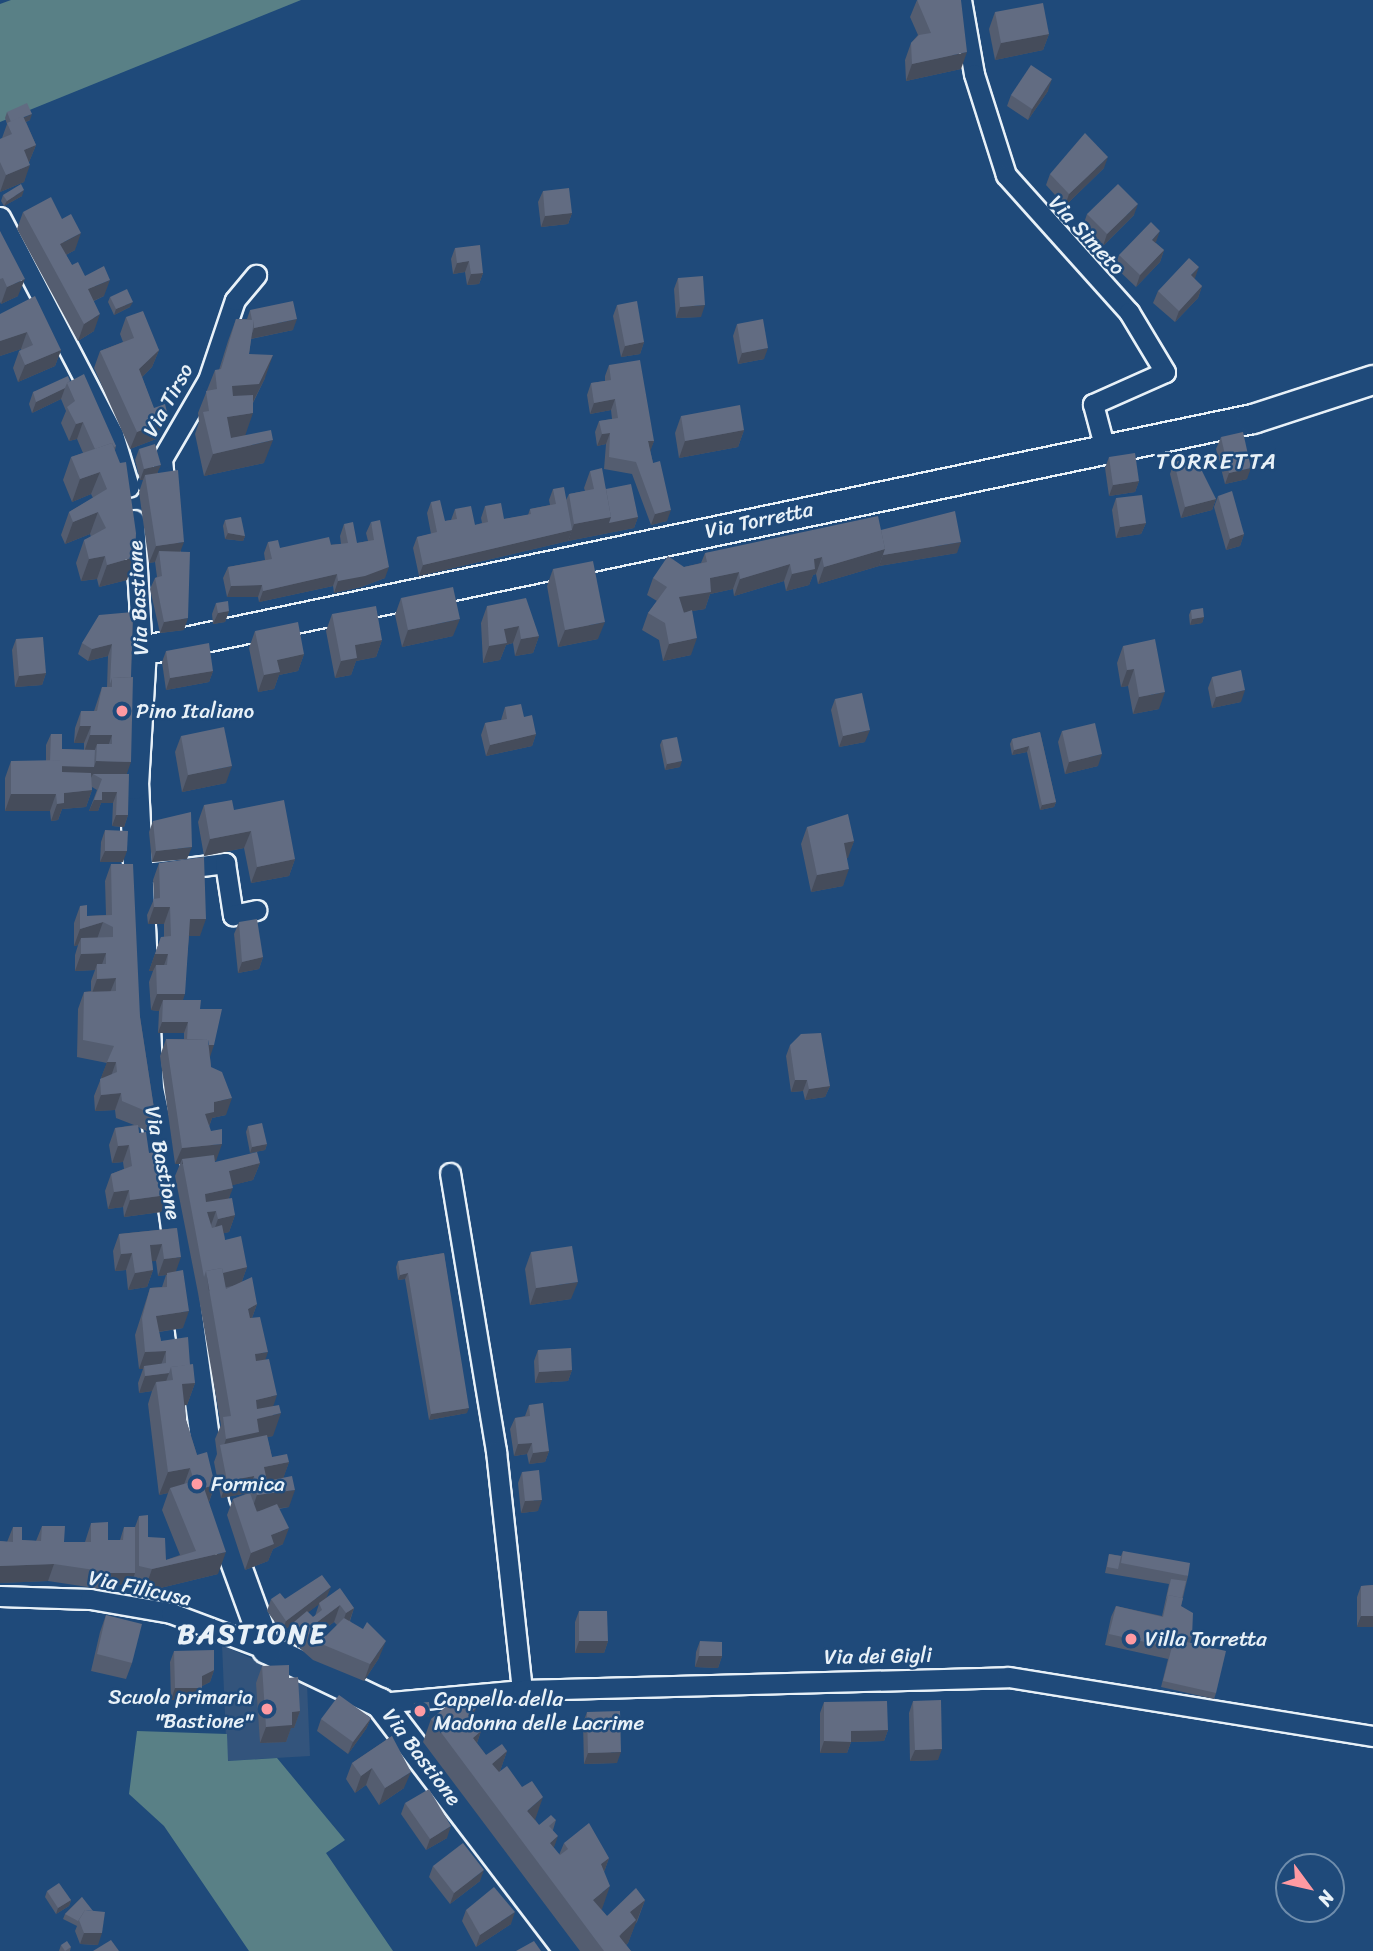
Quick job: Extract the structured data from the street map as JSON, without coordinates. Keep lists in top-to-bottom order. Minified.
{"streets":{"street":["Via Simeto","Via Tirso","Via Torretta","Via Bastione","Via Filicusa","Via dei Gigli"]},"crossings":[["Via Simeto","Via Torretta"],["Via Tirso","Via Bastione"],["Via Torretta","Via Bastione"],["Via Bastione","Via Filicusa"],["Via Bastione","Via dei Gigli"]],"districts":["TORRETTA","BASTIONE"],"places":["Pino Italiano","Formica","Villa Torretta","Scuola primaria \"Bastione\"","Cappella della Madonna delle Lacrime"],"north":"bottom right"}
